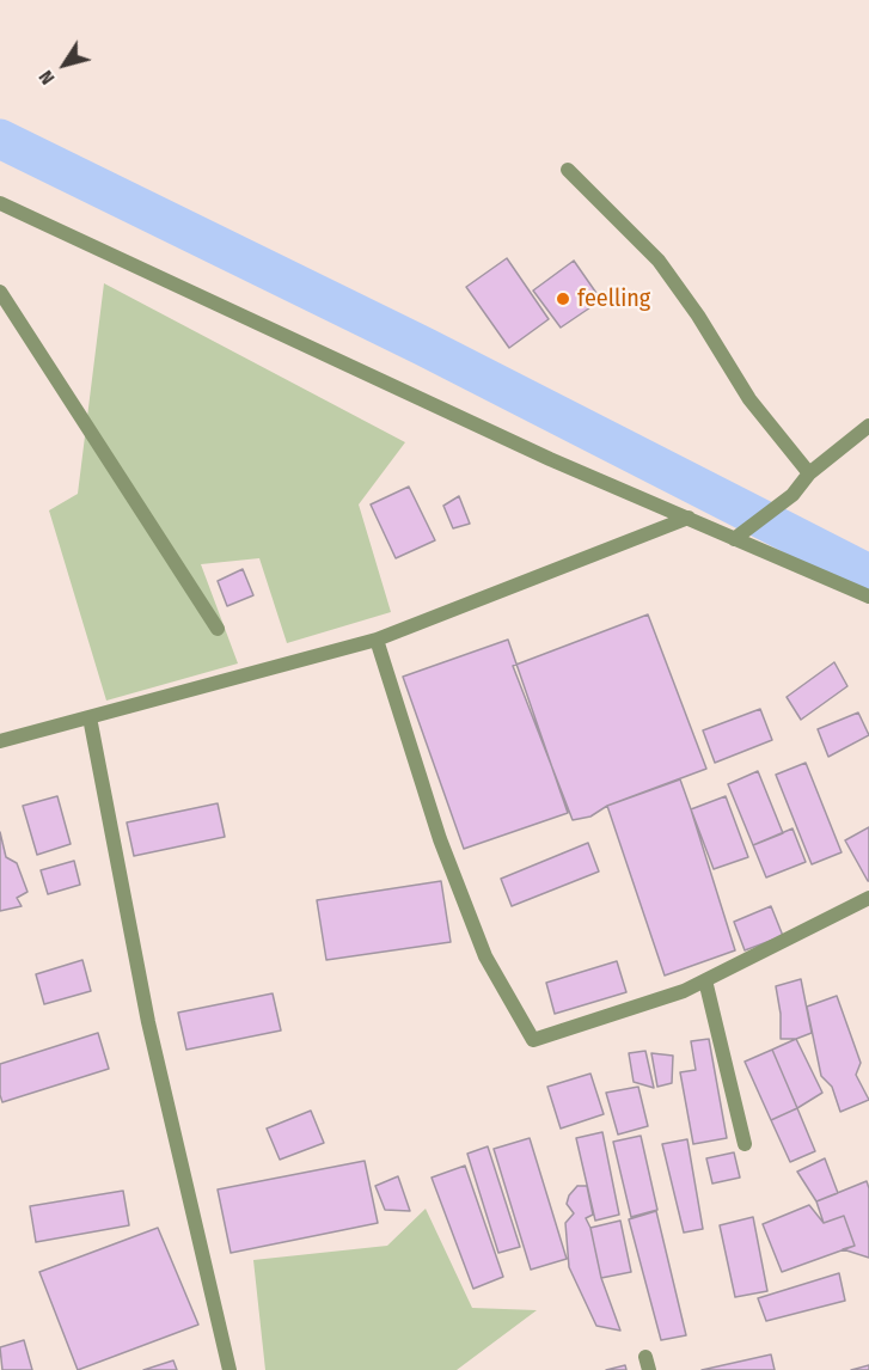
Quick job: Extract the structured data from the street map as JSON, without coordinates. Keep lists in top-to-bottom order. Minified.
{"places":["feelling"],"north":"bottom left"}
